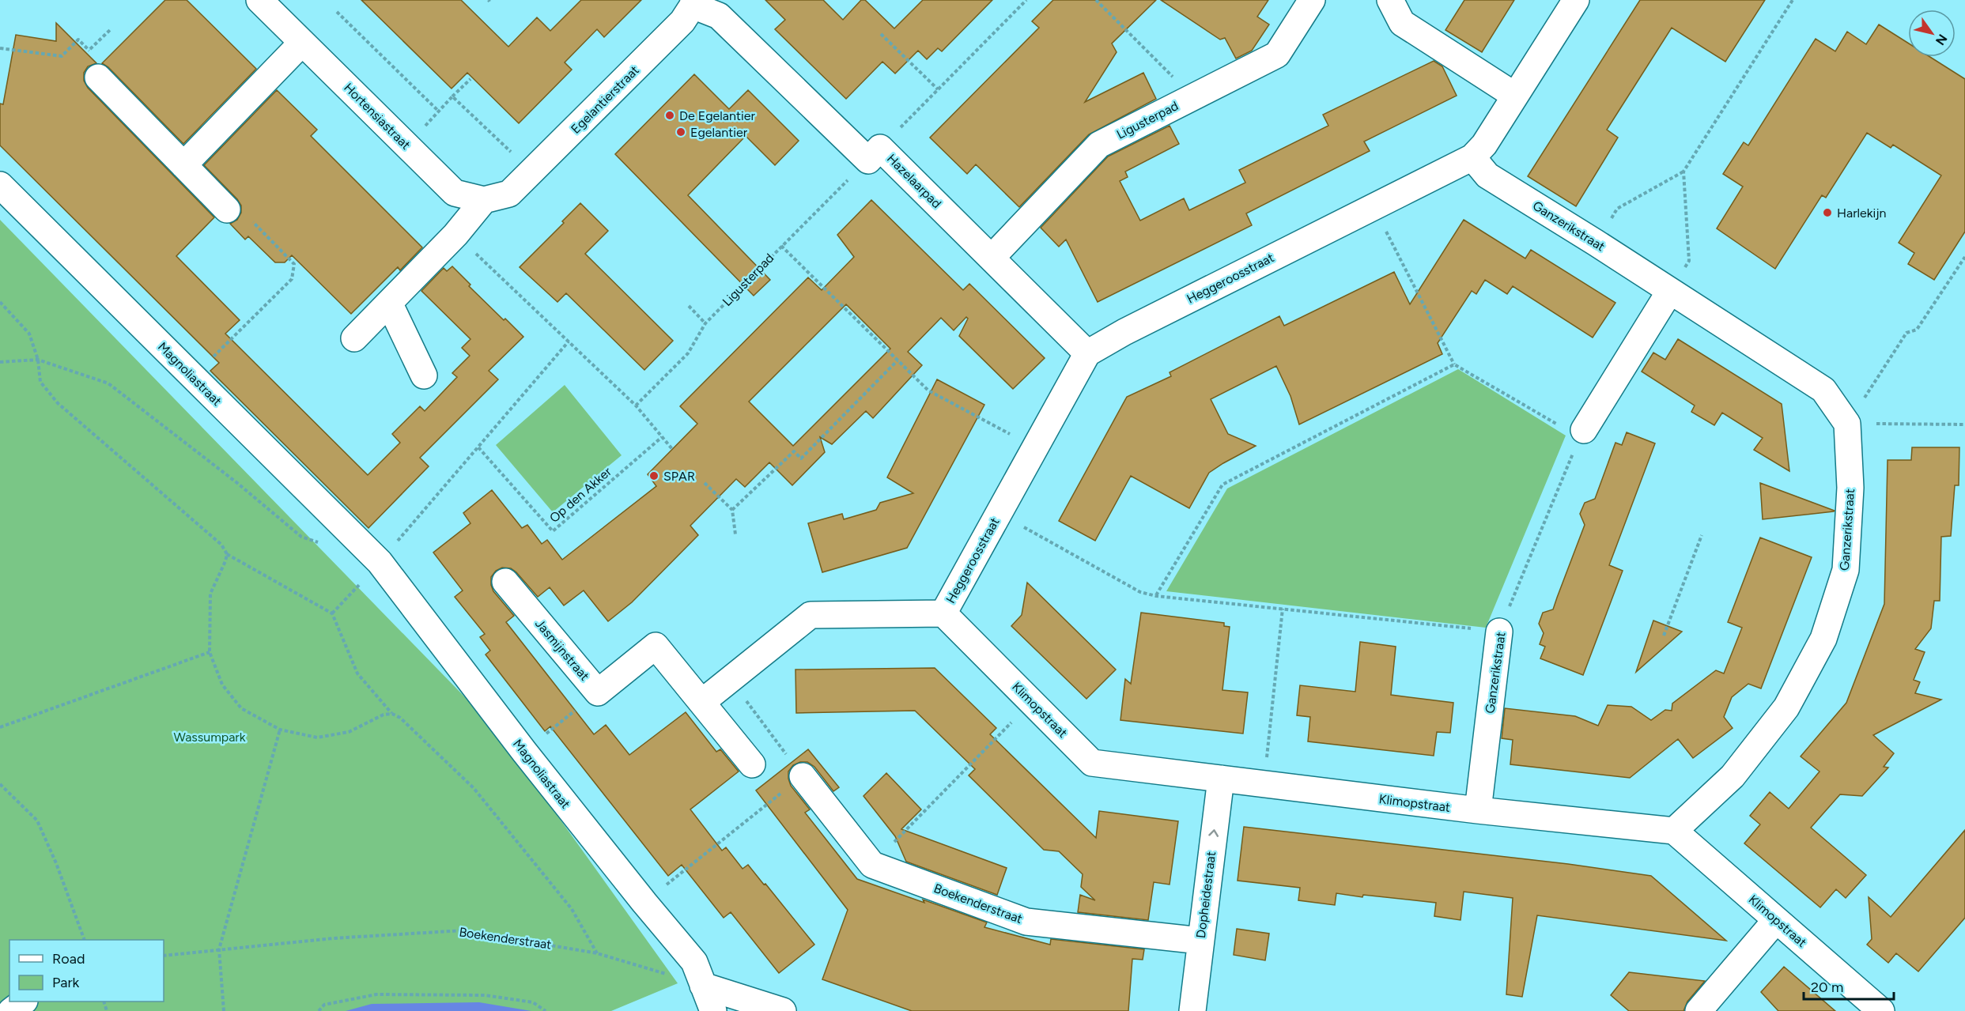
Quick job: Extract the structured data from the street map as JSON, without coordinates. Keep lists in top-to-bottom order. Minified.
{"streets":{"street":["Egelantierstraat","Hortensiastraat","Ligusterpad","Hazelaarpad","Ganzerikstraat","Heggeroosstraat","Magnoliastraat","Jasmijnstraat","Klimopstraat","Dopheidestraat","Boekenderstraat"],"path":["Op den Akker"]},"crossings":[["Egelantierstraat","Hortensiastraat"],["Egelantierstraat","Hazelaarpad"],["Ligusterpad","Hazelaarpad"],["Hazelaarpad","Heggeroosstraat"],["Ganzerikstraat","Heggeroosstraat"],["Ganzerikstraat","Klimopstraat"],["Heggeroosstraat","Klimopstraat"],["Magnoliastraat","Boekenderstraat"],["Klimopstraat","Dopheidestraat"],["Dopheidestraat","Boekenderstraat"]],"one_way":["Dopheidestraat"],"parks":["Wassumpark"],"places":["De Egelantier","Egelantier","Harlekijn","SPAR"],"legend":["Road","Park"],"scale_bar":"20 m","north":"bottom right"}
